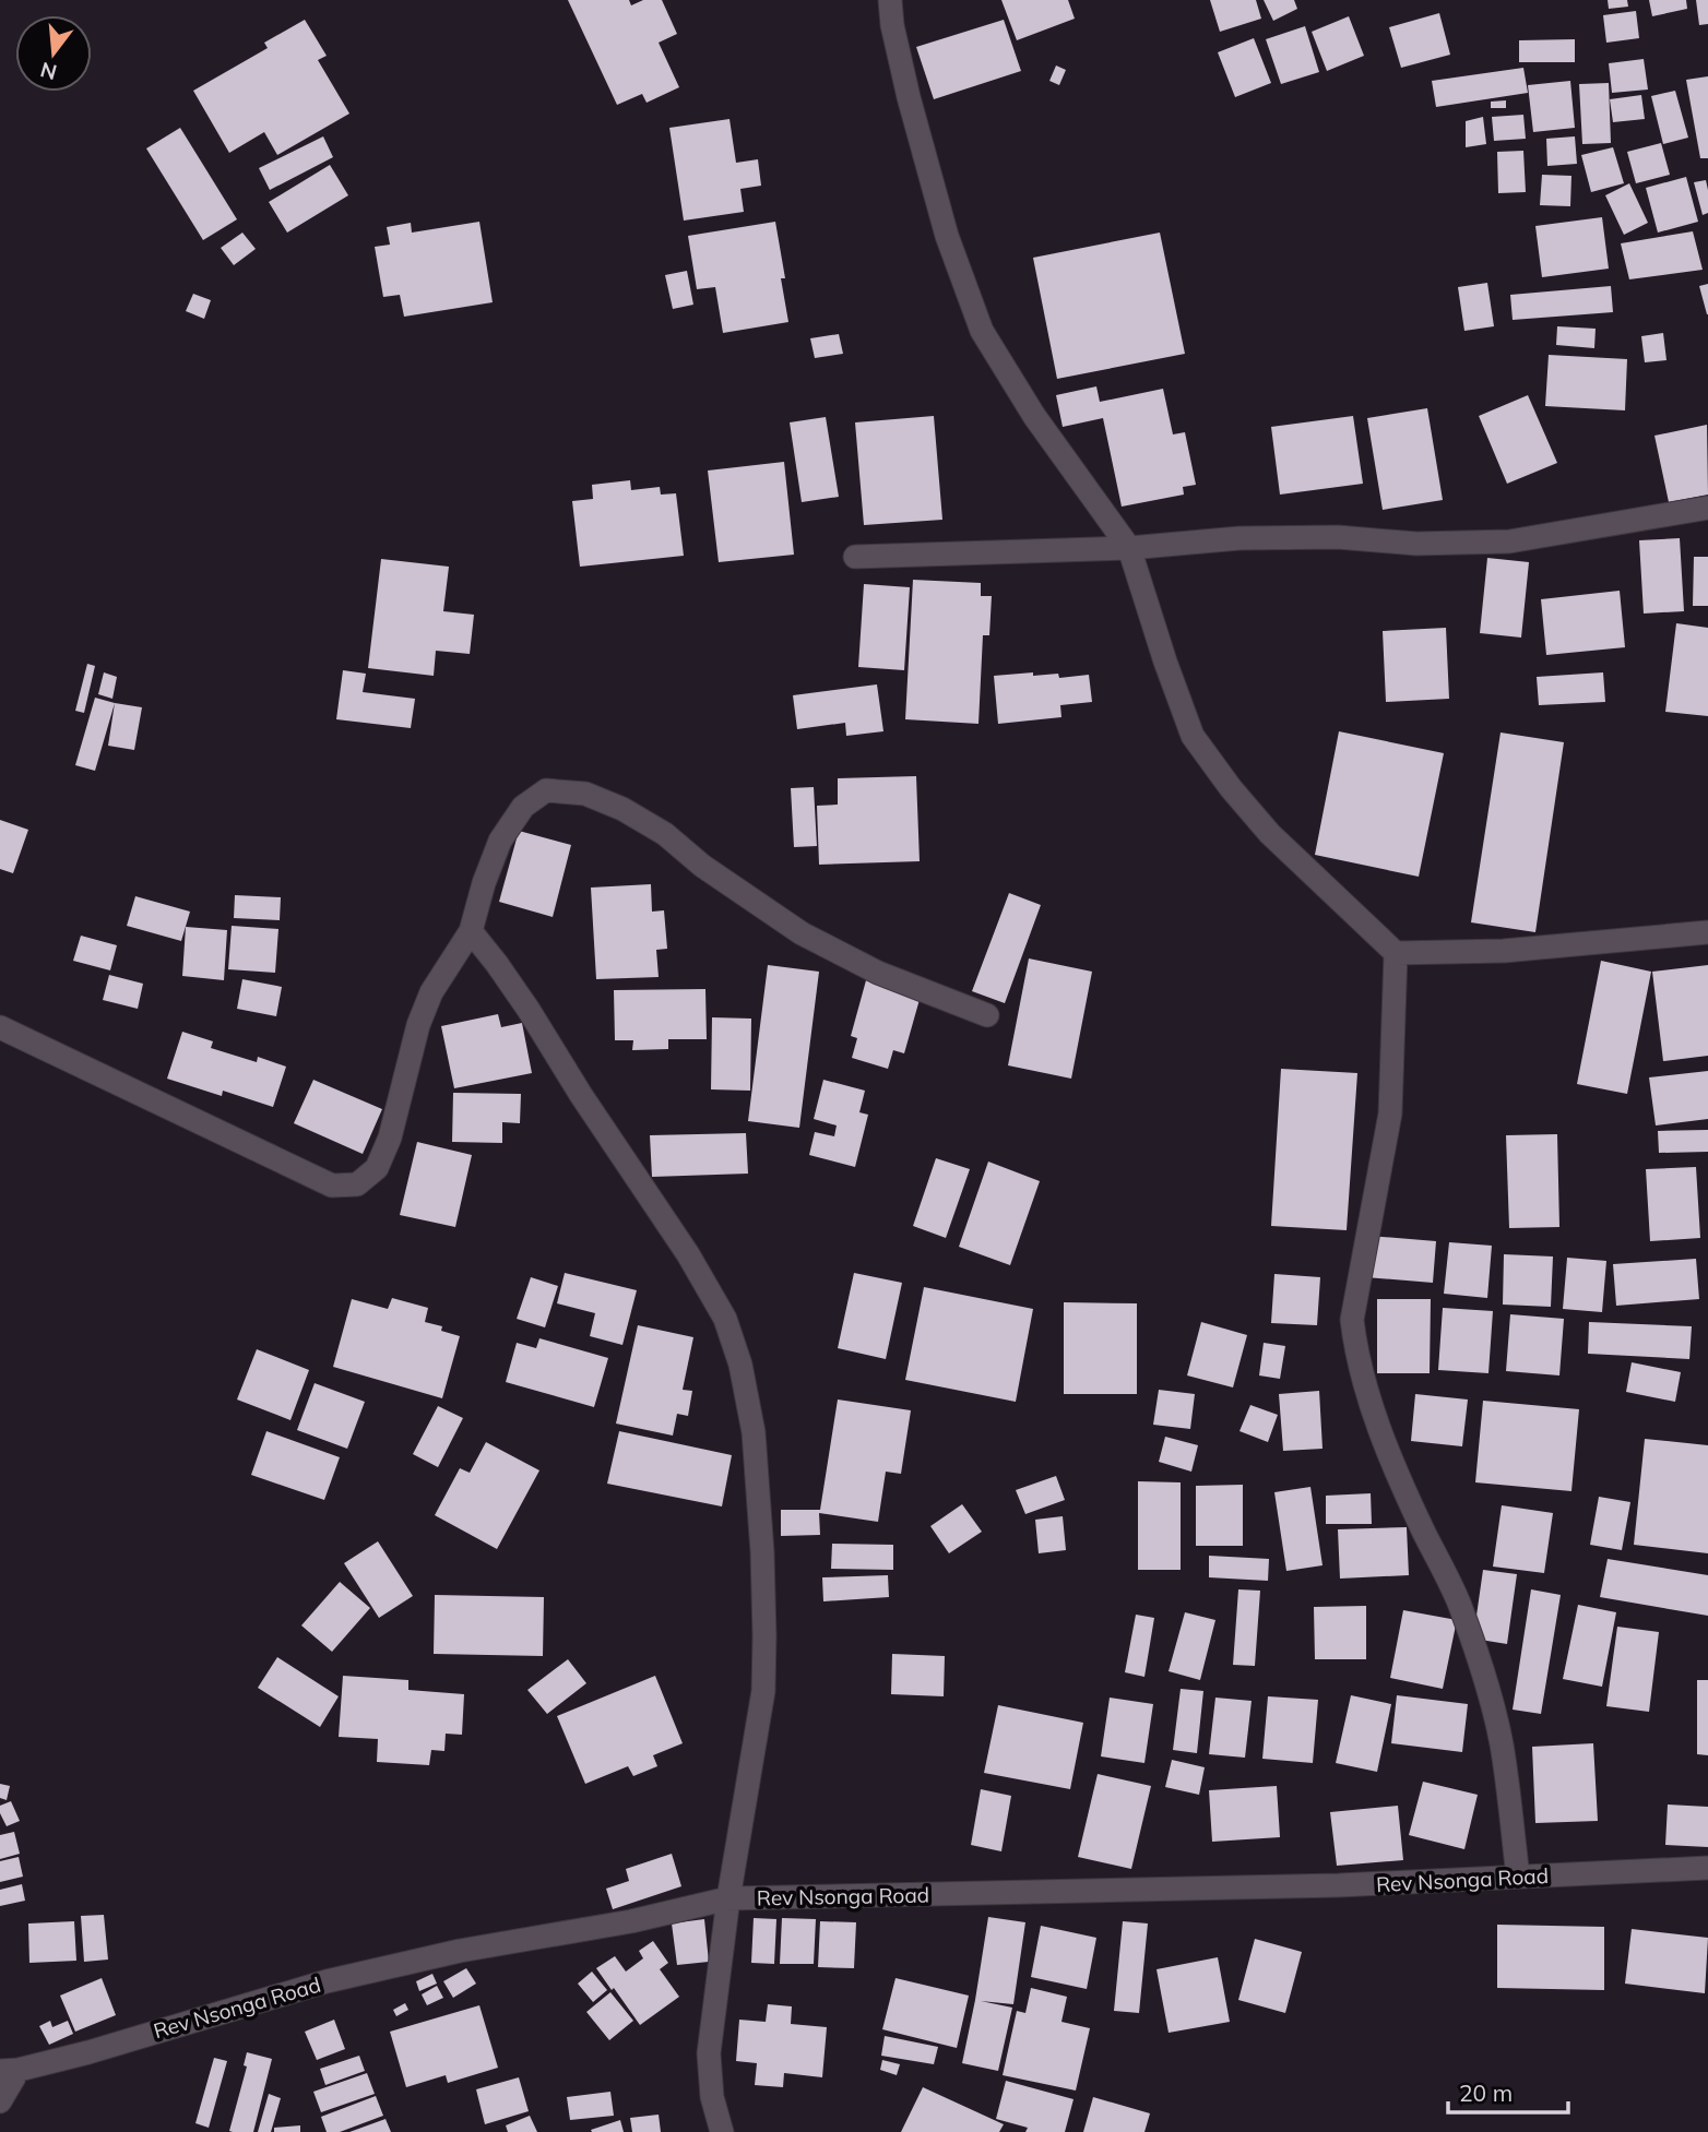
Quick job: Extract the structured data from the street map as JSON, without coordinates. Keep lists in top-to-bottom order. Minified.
{"streets":{"street":["Rev Nsonga Road"]},"scale_bar":"20 m","north":"bottom"}
